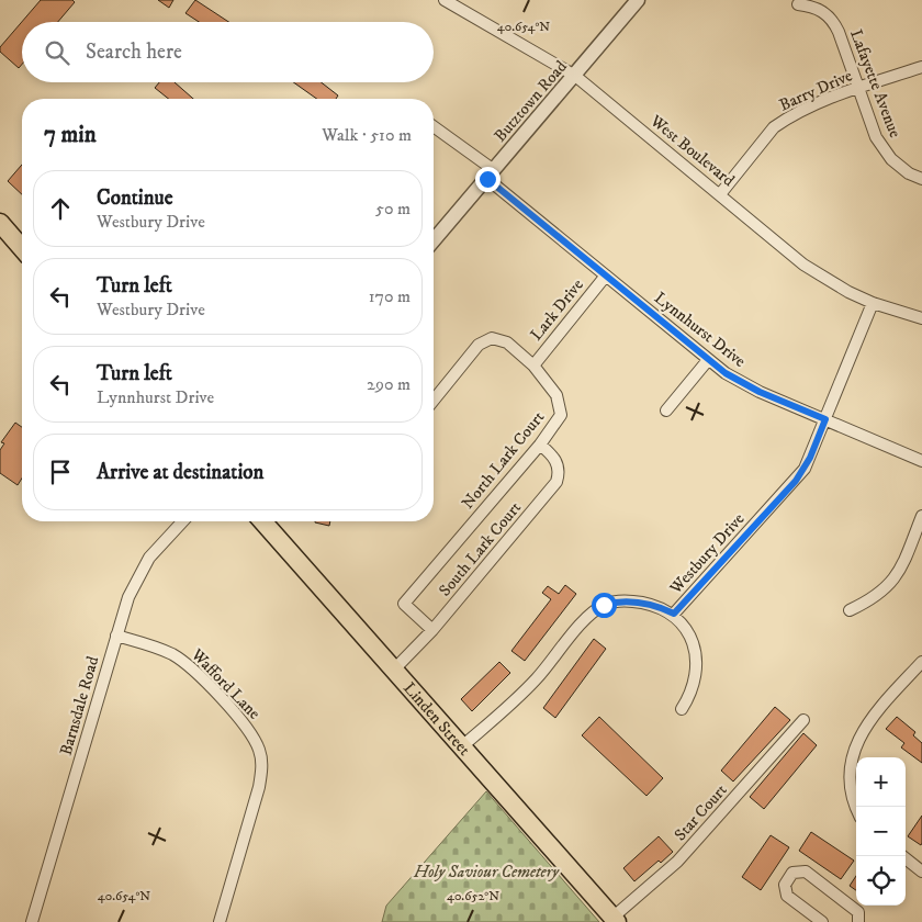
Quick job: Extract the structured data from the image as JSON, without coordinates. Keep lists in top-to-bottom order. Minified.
{"streets":{"main road":["Linden Street"],"street":["Lafayette Avenue","Barry Drive","Butztown Road","West Boulevard","Lark Drive","Lynnhurst Drive","North Lark Court","South Lark Court","Westbury Drive","Wafford Lane","Barnsdale Road","Star Court"]},"crossings":[["Lafayette Avenue","Barry Drive"],["Barry Drive","West Boulevard"],["Butztown Road","West Boulevard"],["Butztown Road","Lynnhurst Drive"],["West Boulevard","Westbury Drive"],["Lark Drive","Lynnhurst Drive"],["Lark Drive","North Lark Court"],["Lynnhurst Drive","Westbury Drive"],["North Lark Court","South Lark Court"],["South Lark Court","Linden Street"],["Westbury Drive","Linden Street"],["Wafford Lane","Barnsdale Road"],["Linden Street","Star Court"]],"parks":["Holy Saviour Cemetery"],"page":{"search":"Search here","heading":["7 min","Walk · 510 m"],"list":[["Continue","Westbury Drive","50 m"],["Turn left","Westbury Drive","170 m"],["Turn left","Lynnhurst Drive","290 m"],"Arrive at destination"],"map_buttons":["+","−"]},"coordinates":["40.654°N","40.652°N"]}
